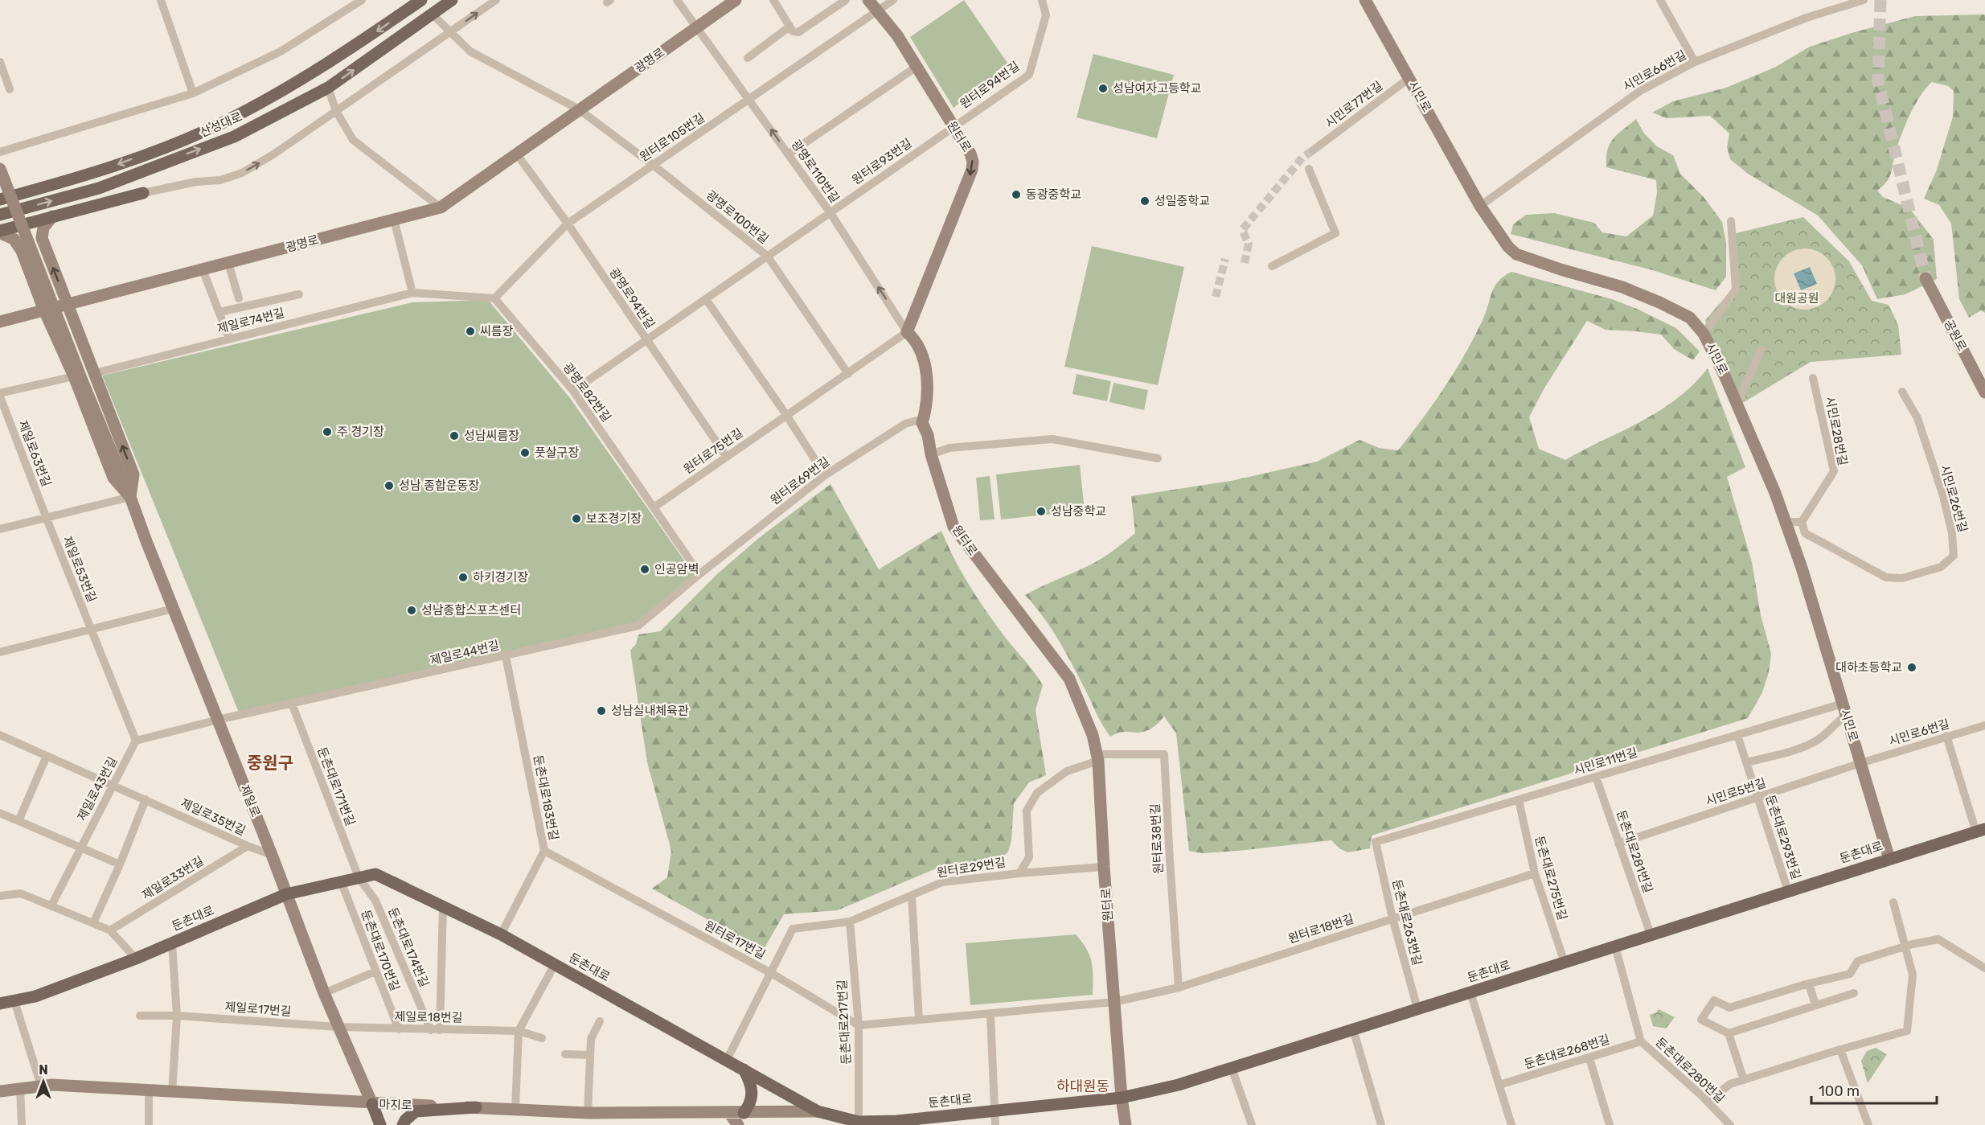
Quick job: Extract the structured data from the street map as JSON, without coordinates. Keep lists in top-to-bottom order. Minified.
{"streets":{"main road":["광명로","시민로","산성대로","원터로","공원로","제일로","둔촌대로","마지로"],"street":["시민로66번길","원터로94번길","시민로77번길","원터로105번길","원터로93번길","광명로110번길","광명로100번길","광명로94번길","제일로74번길","광명로82번길","시민로28번길","원터로75번길","제일로63번길","원터로69번길","시민로26번길","제일로53번길","제일로44번길","시민로6번길","시민로11번길","둔촌대로171번길","제일로43번길","시민로5번길","둔촌대로183번길","제일로35번길","둔촌대로293번길","원터로38번길","둔촌대로281번길","원터로29번길","제일로33번길","둔촌대로275번길","둔촌대로263번길","원터로18번길","원터로17번길","둔촌대로174번길","둔촌대로170번길","제일로17번길","제일로18번길","둔촌대로217번길","둔촌대로268번길","둔촌대로280번길"]},"crossings":[["광명로","광명로110번길"],["광명로","광명로100번길"],["광명로","광명로94번길"],["시민로66번길","시민로"],["원터로94번길","원터로"],["원터로94번길","원터로93번길"],["시민로","시민로77번길"],["시민로","시민로6번길"],["시민로","시민로11번길"],["시민로","시민로5번길"],["시민로","둔촌대로"],["원터로","원터로105번길"],["원터로","원터로93번길"],["원터로","광명로110번길"],["원터로","원터로75번길"],["원터로","원터로69번길"],["원터로","원터로38번길"],["원터로","둔촌대로"],["원터로","원터로29번길"],["원터로","원터로18번길"],["원터로105번길","광명로110번길"],["원터로105번길","광명로100번길"],["원터로105번길","광명로94번길"],["원터로105번길","광명로82번길"],["원터로93번길","광명로110번길"],["원터로93번길","광명로100번길"],["원터로93번길","광명로94번길"],["원터로93번길","광명로82번길"],["광명로110번길","원터로75번길"],["광명로100번길","원터로75번길"],["광명로94번길","원터로75번길"],["광명로82번길","원터로75번길"],["광명로82번길","원터로69번길"],["광명로82번길","제일로44번길"],["시민로28번길","시민로26번길"],["제일로63번길","제일로53번길"],["원터로69번길","제일로44번길"],["제일로44번길","둔촌대로171번길"],["제일로44번길","둔촌대로183번길"],["제일로44번길","제일로"],["시민로6번길","시민로5번길"],["시민로11번길","둔촌대로293번길"],["시민로11번길","둔촌대로281번길"],["시민로11번길","둔촌대로275번길"],["시민로11번길","둔촌대로263번길"],["둔촌대로171번길","둔촌대로"],["둔촌대로171번길","둔촌대로174번길"],["제일로43번길","제일로35번길"],["시민로5번길","둔촌대로293번길"],["시민로5번길","둔촌대로281번길"],["둔촌대로183번길","둔촌대로"],["둔촌대로183번길","원터로17번길"],["제일로","제일로35번길"],["제일로","둔촌대로"],["제일로","제일로17번길"],["제일로","제일로18번길"],["제일로","마지로"],["제일로35번길","제일로33번길"],["둔촌대로293번길","둔촌대로"],["원터로38번길","원터로18번길"],["둔촌대로281번길","둔촌대로"],["둔촌대로","둔촌대로275번길"],["둔촌대로","둔촌대로263번길"],["둔촌대로","둔촌대로174번길"],["둔촌대로","둔촌대로170번길"],["둔촌대로","제일로17번길"],["둔촌대로","둔촌대로217번길"],["둔촌대로","둔촌대로280번길"],["둔촌대로","마지로"],["원터로29번길","원터로17번길"],["원터로29번길","둔촌대로217번길"],["둔촌대로275번길","원터로18번길"],["둔촌대로263번길","원터로18번길"],["원터로17번길","둔촌대로217번길"],["둔촌대로174번길","제일로18번길"],["둔촌대로170번길","제일로18번길"],["제일로17번길","제일로18번길"],["둔촌대로268번길","둔촌대로280번길"]],"one_way":["광명로110번길"],"districts":["중원구","하대원동"],"parks":["대원공원"],"places":["성남여자고등학교","동광중학교","성일중학교","씨름장","주 경기장","성남씨름장","풋살구장","성남 종합운동장","성남중학교","보조경기장","인공암벽","하키경기장","성남종합스포츠센터","대하초등학교","성남실내체육관"],"scale_bar":"100 m","north":"top"}
